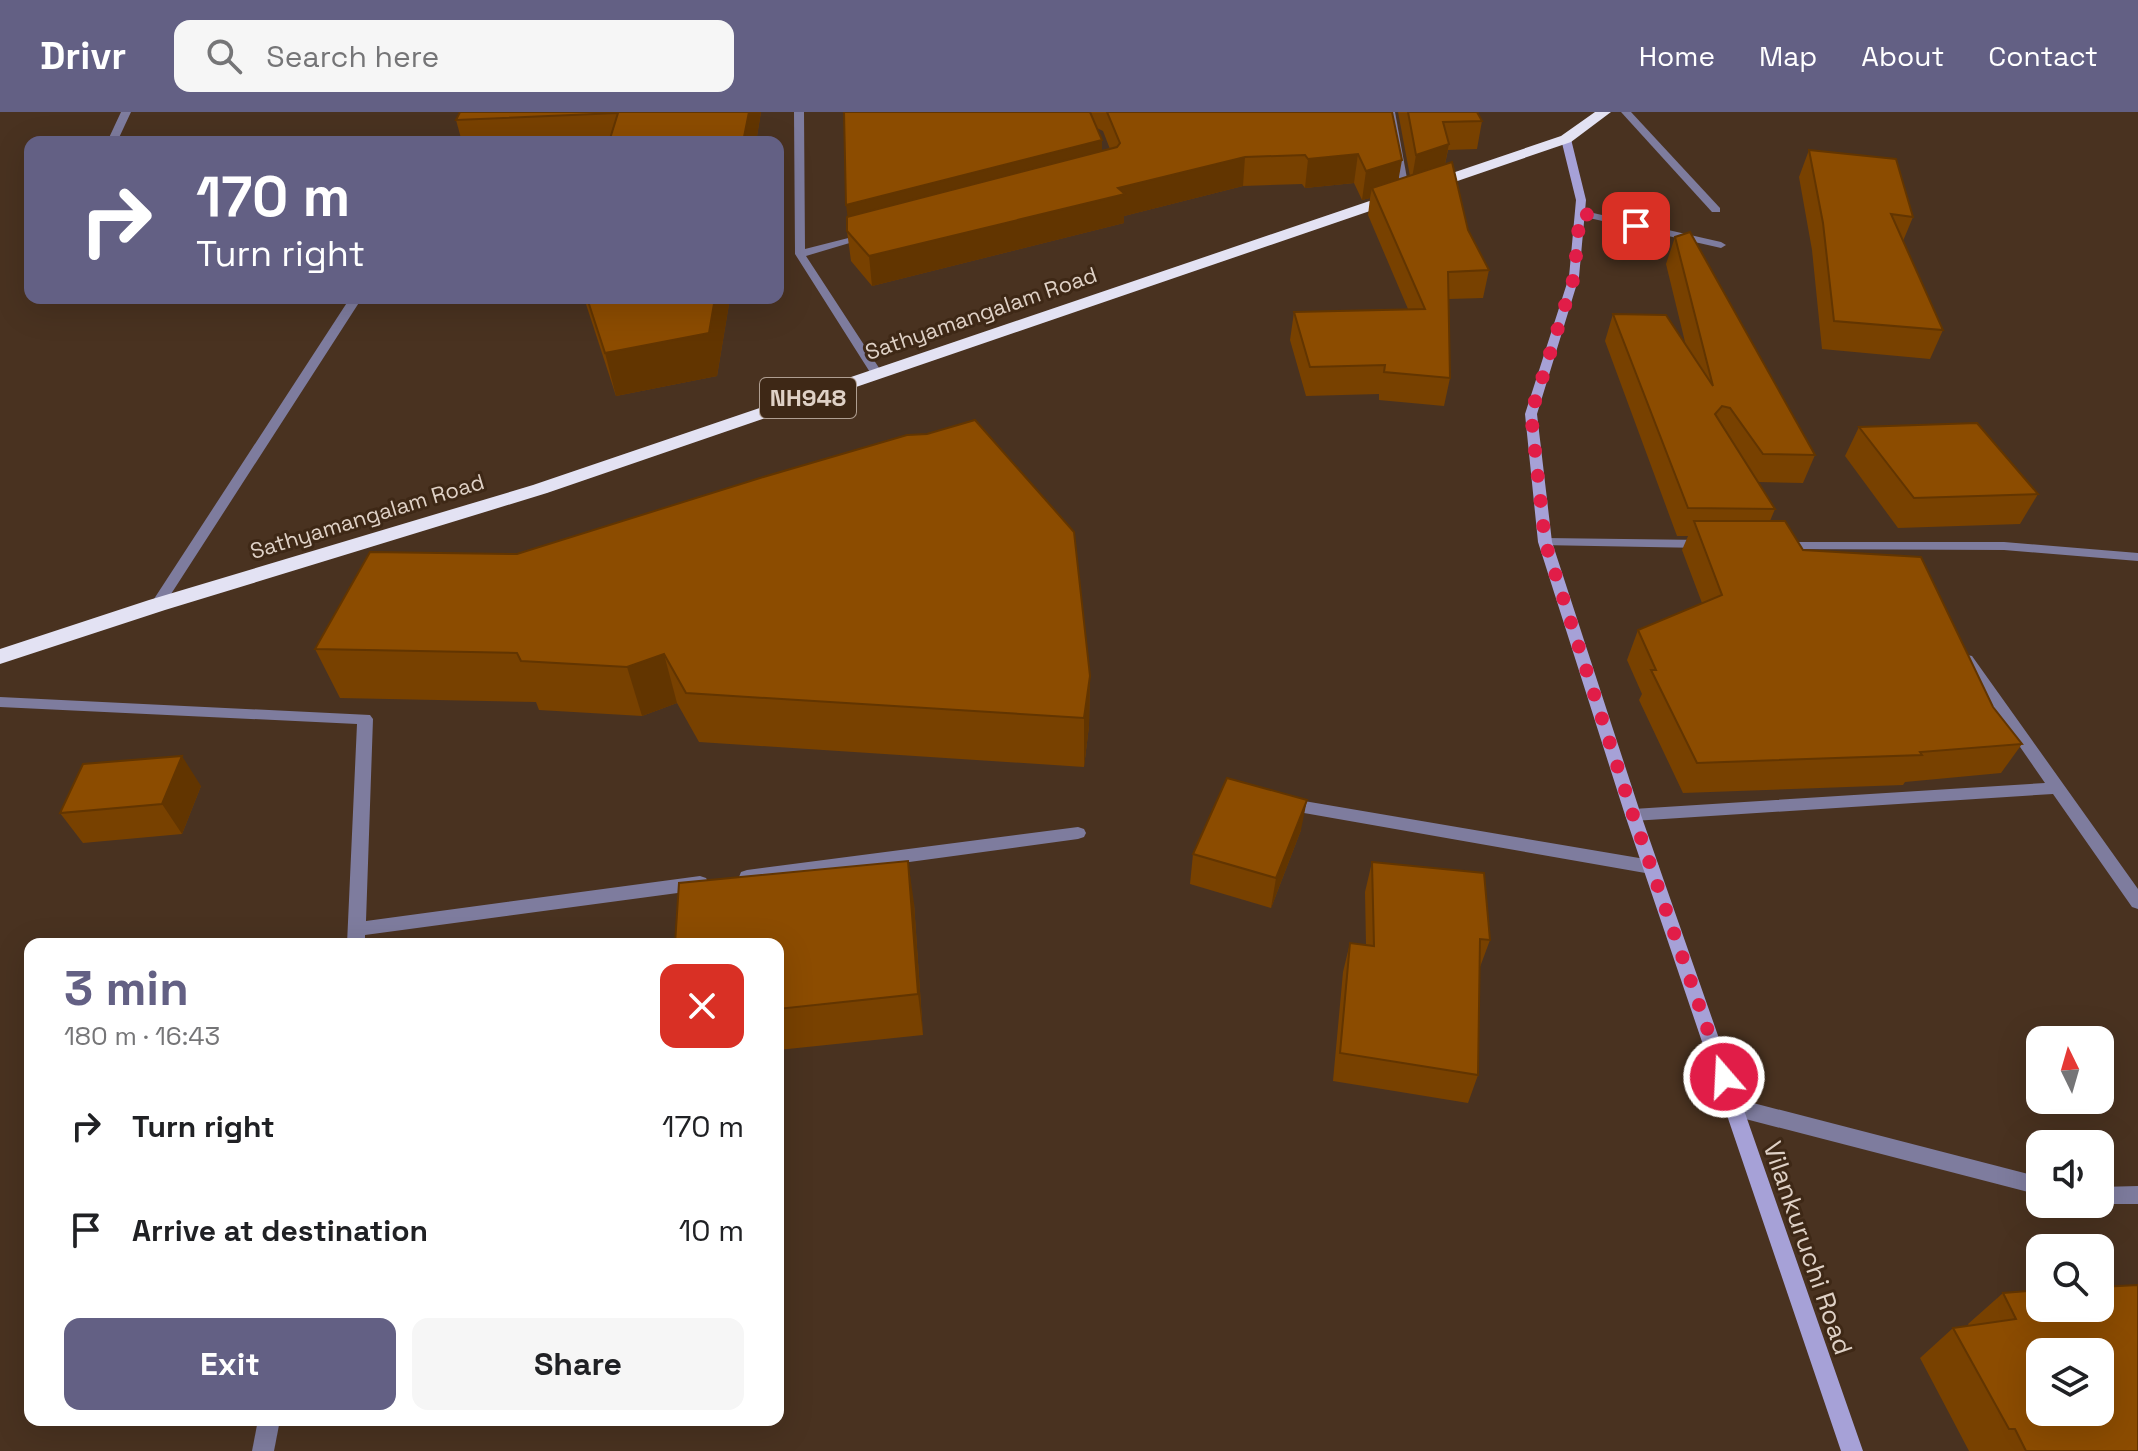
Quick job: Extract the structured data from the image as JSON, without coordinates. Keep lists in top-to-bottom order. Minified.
{"streets":{"highway":["Sathyamangalam Road","NH948"],"street":["Vilankuruchi Road"]},"crossings":[["Sathyamangalam Road","Vilankuruchi Road"]],"north":"top","page":{"header":"Drivr","search":"Search here","nav":["Home","Map","About","Contact"],"turn":["170 m","Turn right"],"heading":["3 min","180 m · 16:43"],"list":[{"name":"Turn right","value":"170 m"},{"name":"Arrive at destination","value":"10 m"}],"buttons":["Exit","Share"]}}
